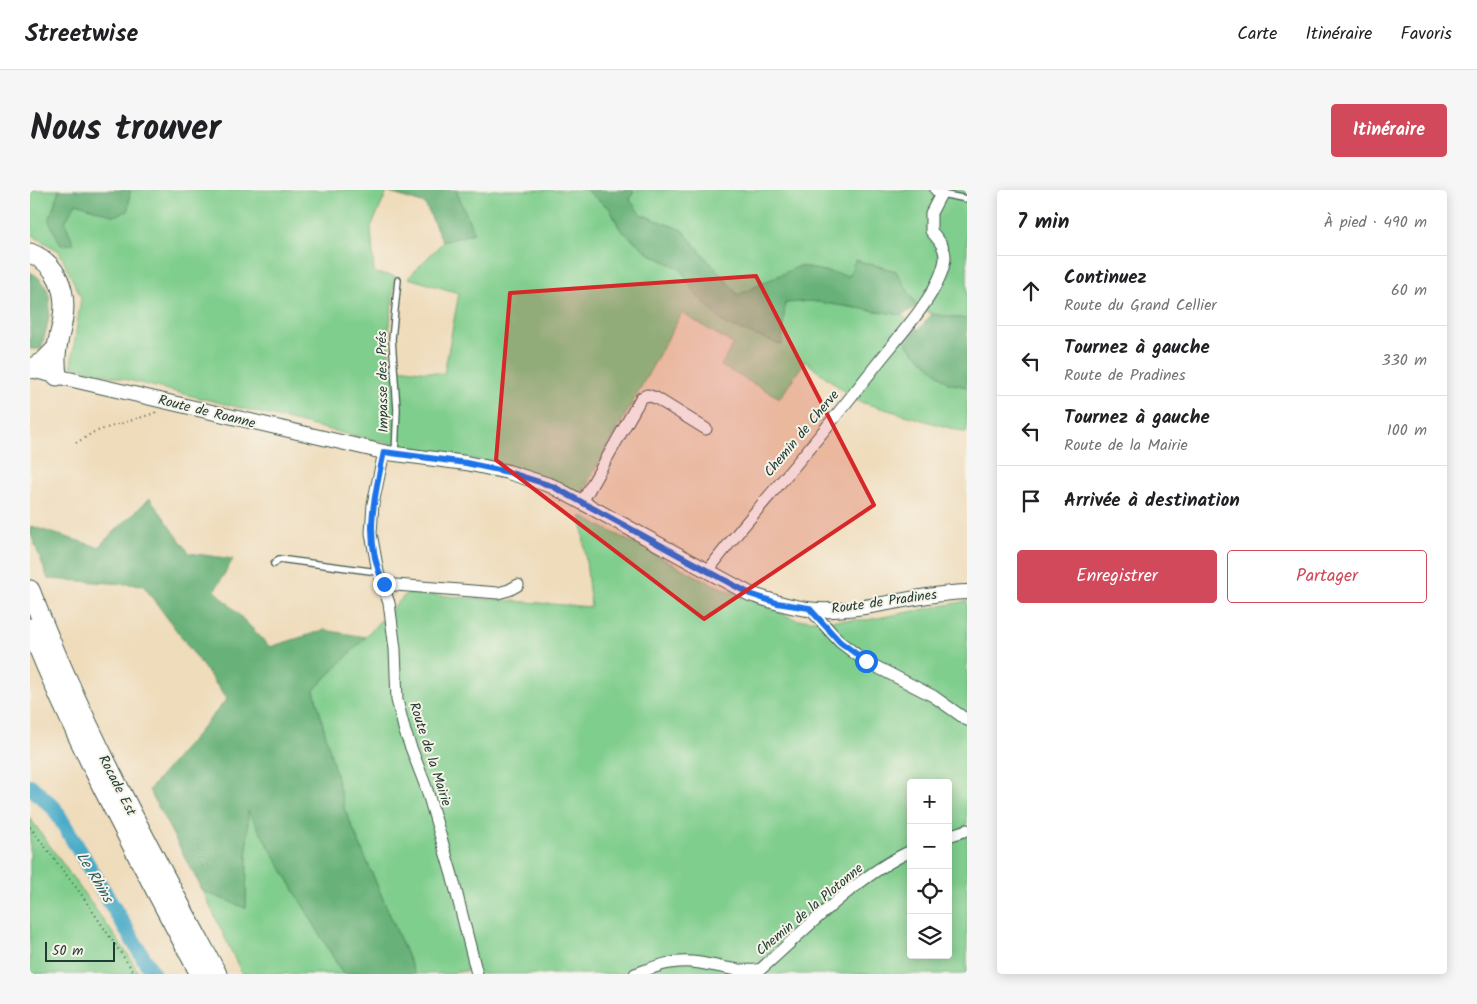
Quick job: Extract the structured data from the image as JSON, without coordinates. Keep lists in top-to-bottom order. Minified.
{"streets":{"highway":["Rocade Est"],"street":["Route de Roanne","Chemin de Cherve","Route de Pradines","Route de la Mairie","Chemin de la Plotonne"],"lane":["Impasse des Prés"]},"crossings":[["Impasse des Prés","Route de Roanne"],["Impasse des Prés","Route de Pradines"],["Impasse des Prés","Route de la Mairie"],["Route de Roanne","Route de Pradines"],["Route de Roanne","Route de la Mairie"],["Chemin de Cherve","Route de Pradines"],["Route de Pradines","Route de la Mairie"]],"water":["Le Rhins"],"scale_bar":"50 m","page":{"header":"Streetwise","nav":["Carte","Itinéraire","Favoris"],"title":"Nous trouver","buttons":["Itinéraire",["Enregistrer","Partager"]],"heading":["7 min","À pied · 490 m"],"list":[["Continuez","Route du Grand Cellier","60 m"],["Tournez à gauche","Route de Pradines","330 m"],["Tournez à gauche","Route de la Mairie","100 m"],"Arrivée à destination"],"map_buttons":["+","−"],"scale":"50 m"}}
